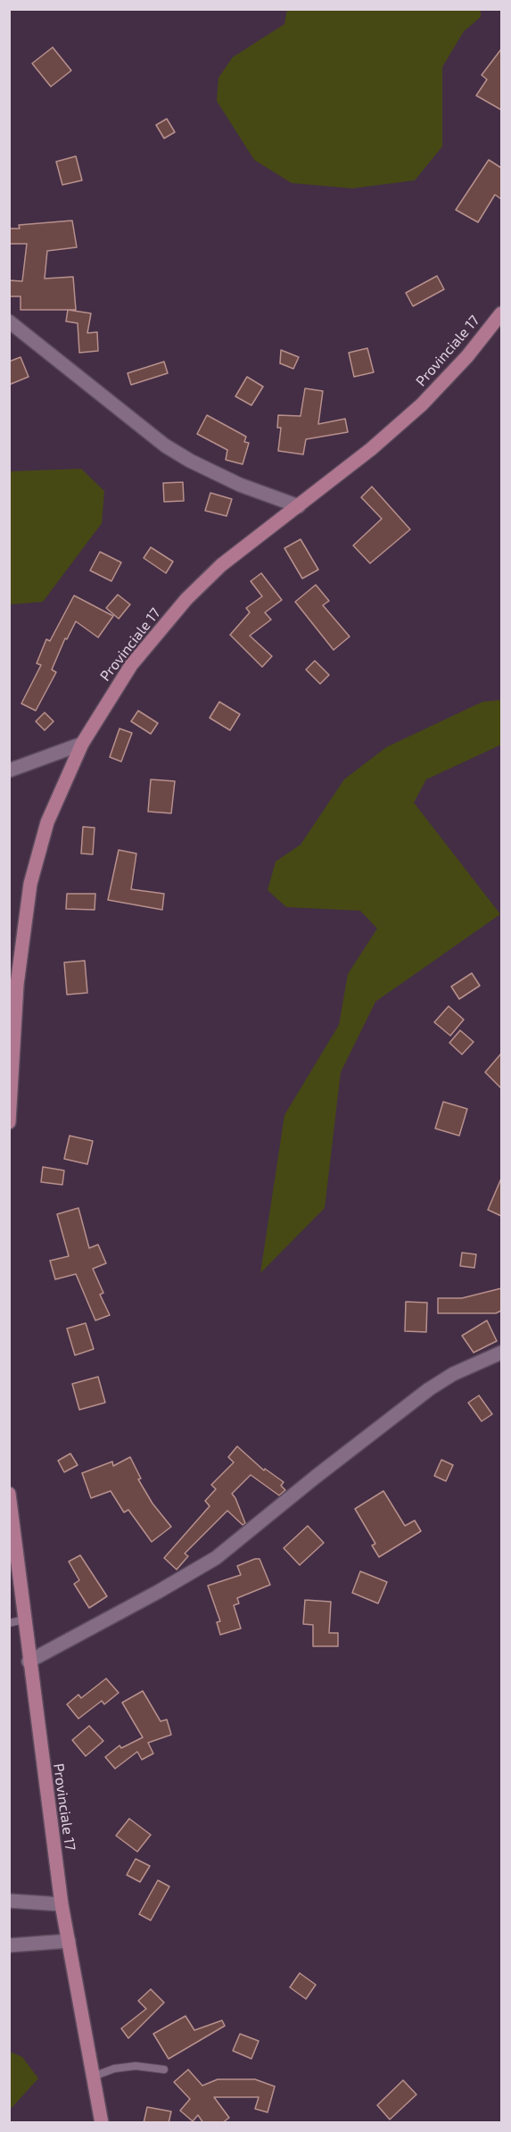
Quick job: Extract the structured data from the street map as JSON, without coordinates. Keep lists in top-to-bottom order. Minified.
{"streets":{"main road":["Provinciale 17"]}}
